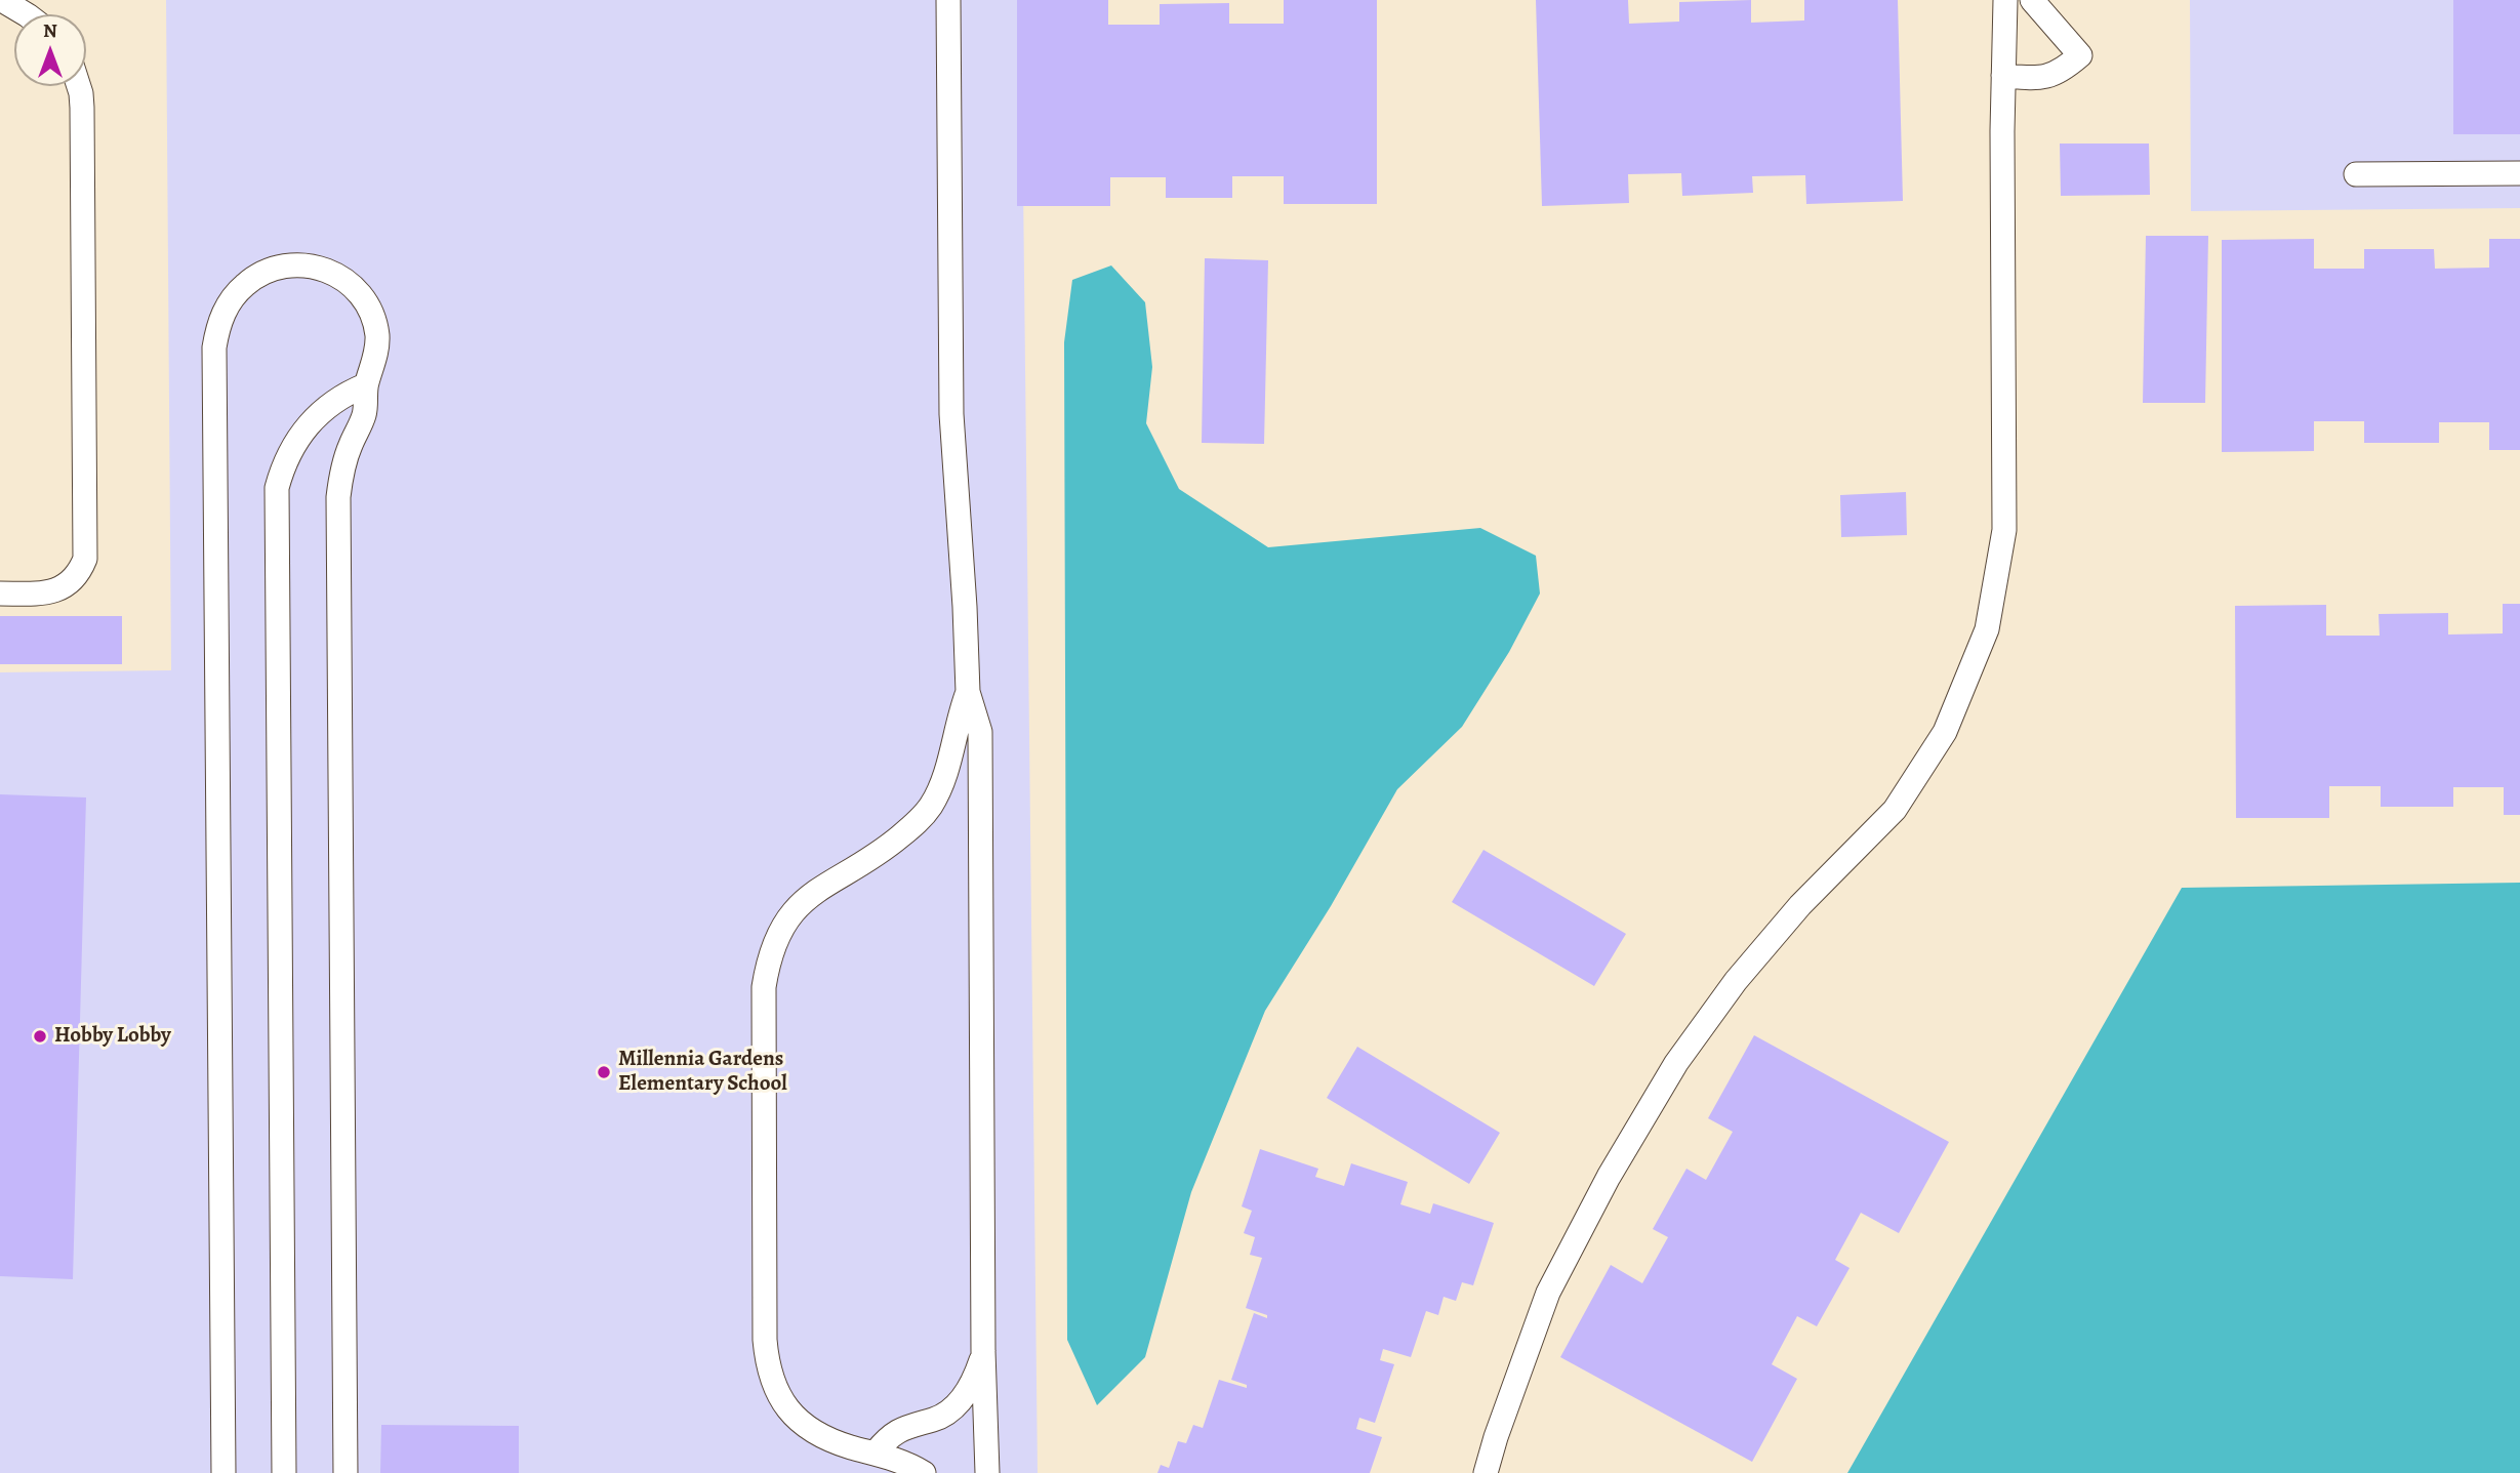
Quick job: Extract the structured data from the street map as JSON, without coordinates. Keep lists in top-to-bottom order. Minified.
{"places":["Hobby Lobby","Millennia Gardens Elementary School"],"north":"top"}
